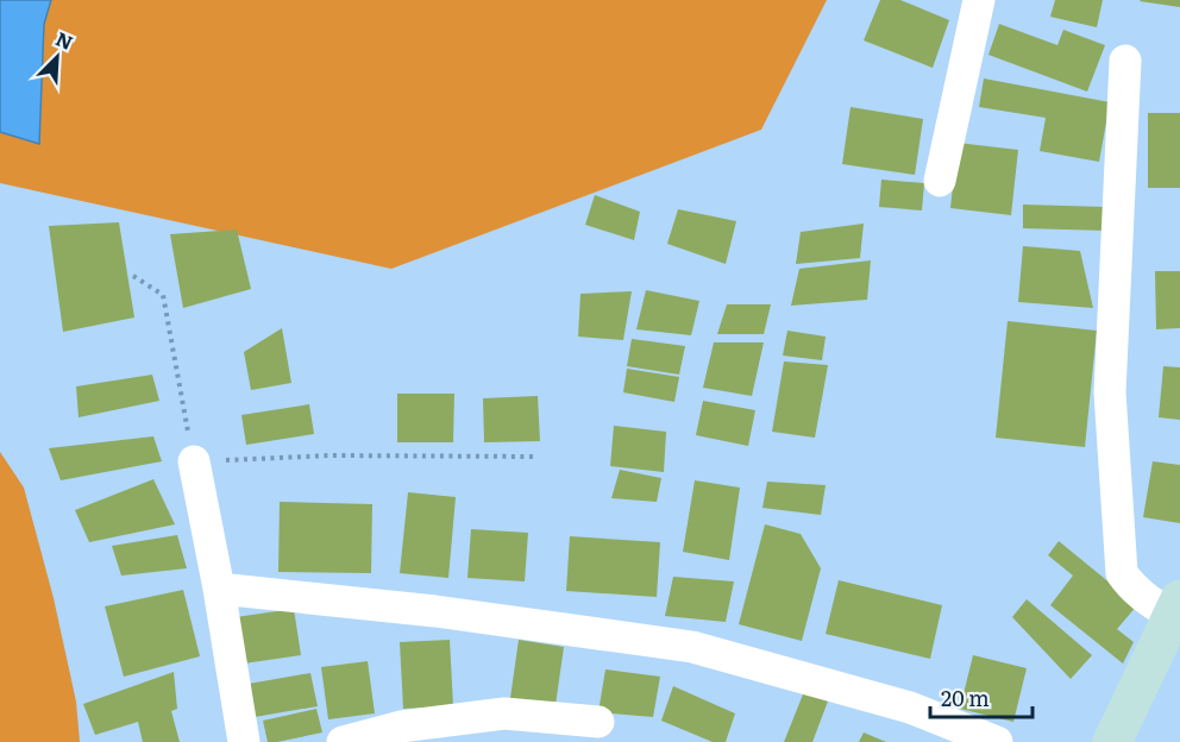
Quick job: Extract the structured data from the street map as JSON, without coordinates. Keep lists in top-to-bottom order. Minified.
{"scale_bar":"20 m","north":"top right"}
